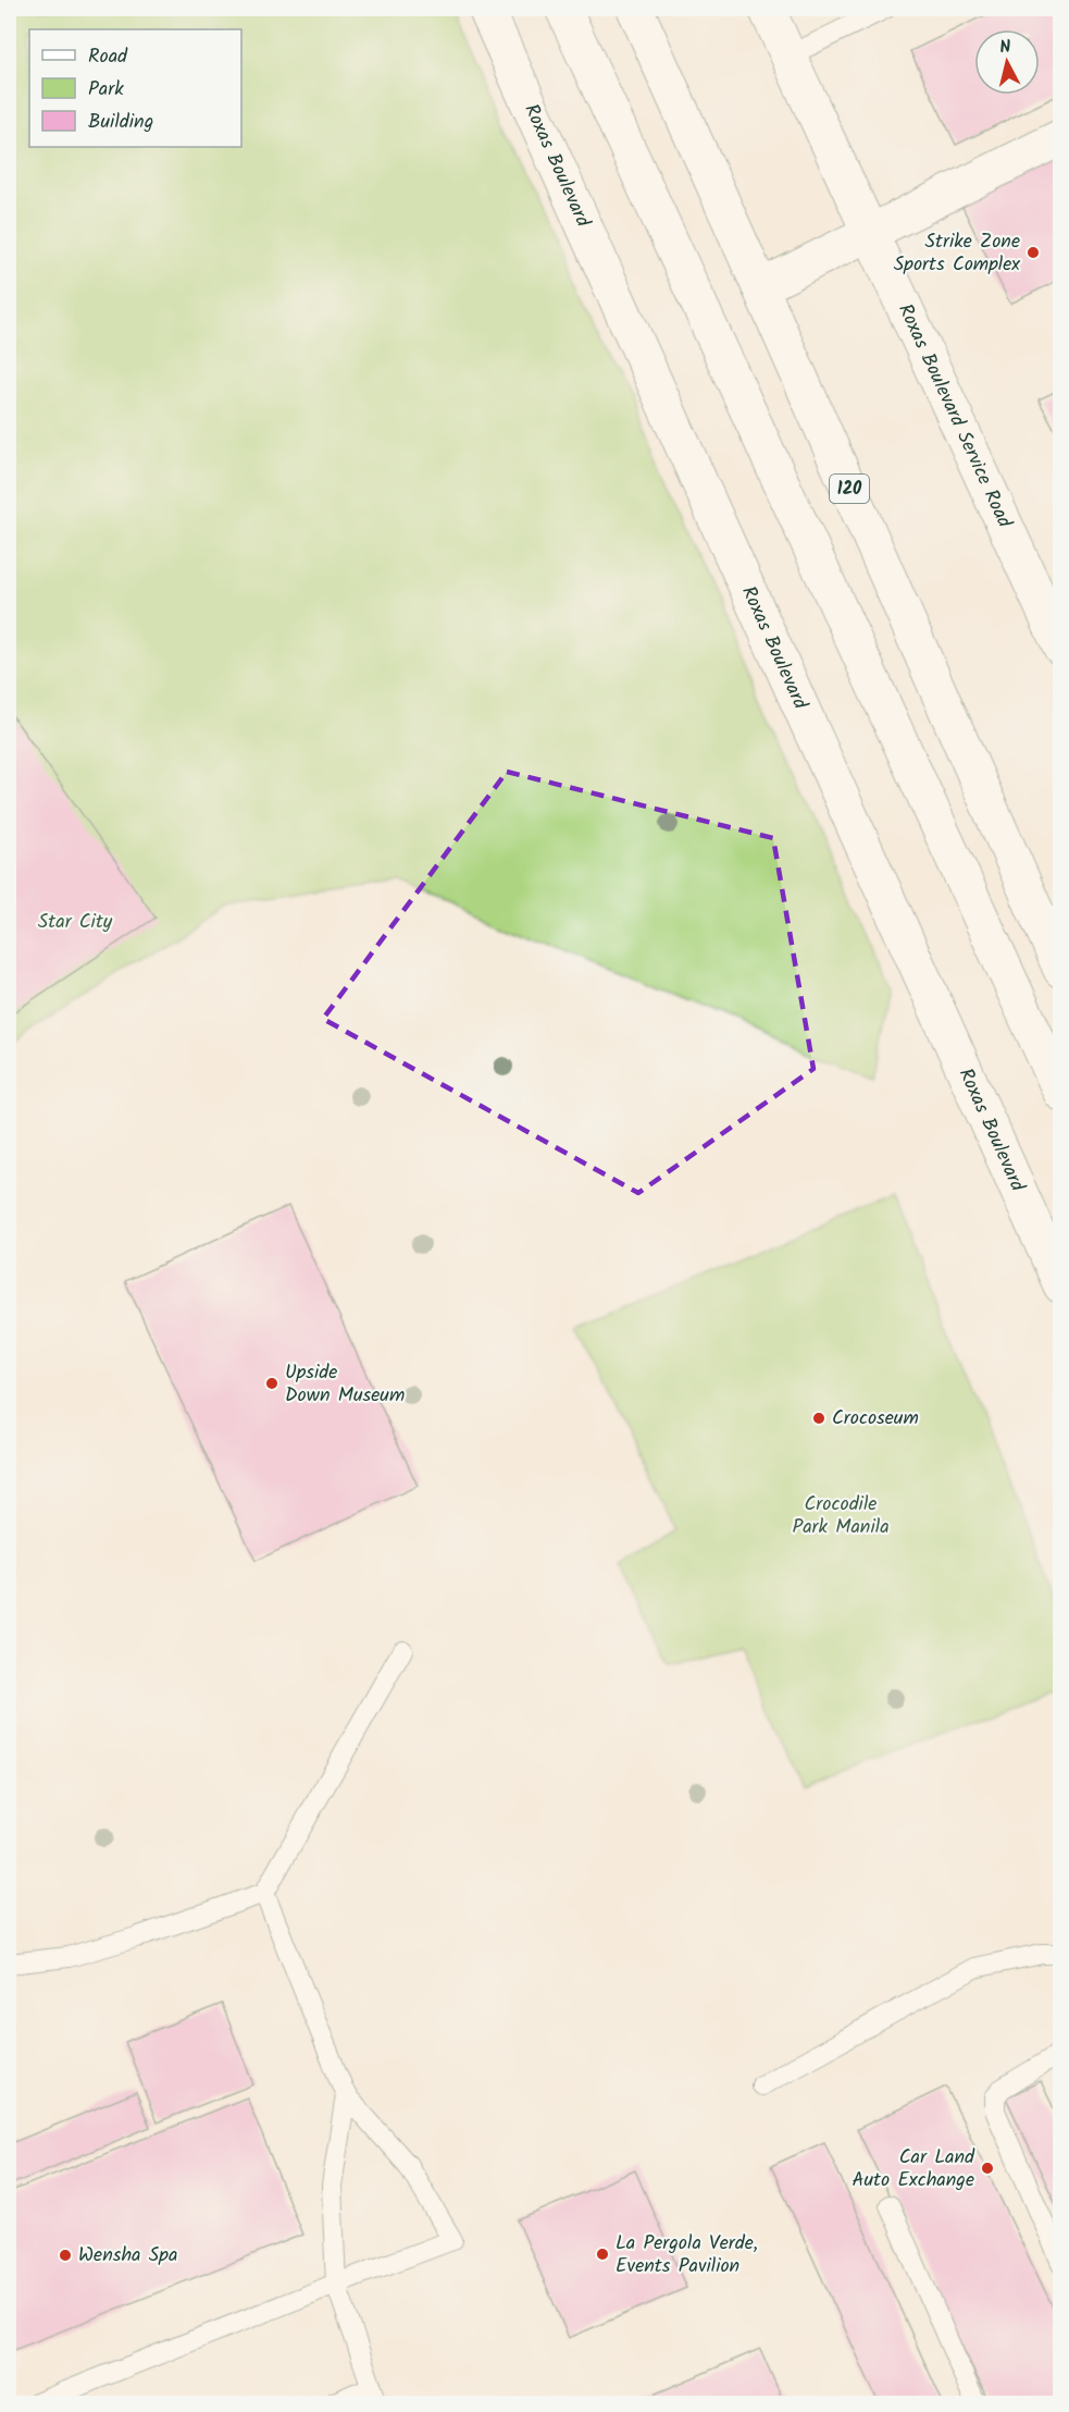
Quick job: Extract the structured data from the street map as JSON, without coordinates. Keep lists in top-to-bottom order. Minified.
{"streets":{"main road":["Roxas Boulevard","Roxas Boulevard Service Road","120"]},"parks":["Star City","Crocodile Park Manila"],"places":["Strike Zone Sports Complex","Upside Down Museum","Crocoseum","Car Land Auto Exchange","La Pergola Verde, Events Pavilion","Wensha Spa"],"legend":["Road","Park","Building"],"north":"top"}
